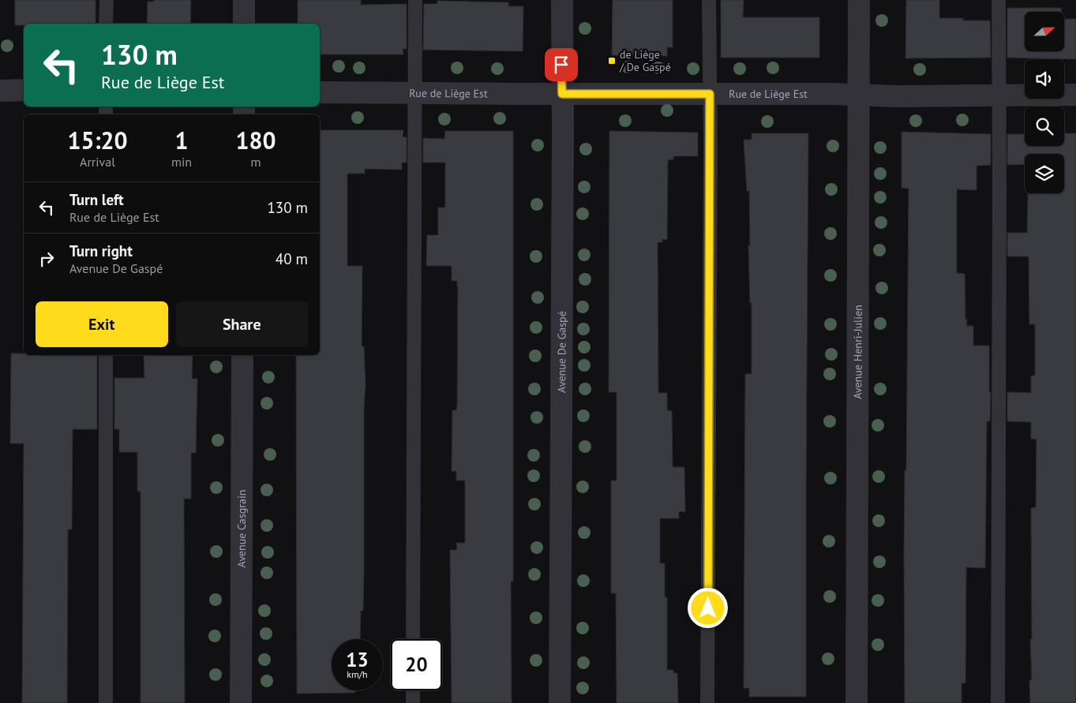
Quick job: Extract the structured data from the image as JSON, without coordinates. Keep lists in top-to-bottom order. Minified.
{"streets":{"street":["Rue de Liège Est","Avenue De Gaspé","Avenue Henri-Julien","Avenue Casgrain"]},"crossings":[["Rue de Liège Est","Avenue De Gaspé"],["Rue de Liège Est","Avenue Henri-Julien"]],"places":{"transit":["de Liège / De Gaspé"]},"north":"right","page":{"turn":["130 m","Rue de Liège Est"],"eta":["15:20","Arrival","1","min","180","m"],"list":[{"name":"Turn left","note":"Rue de Liège Est","value":"130 m"},{"name":"Turn right","note":"Avenue De Gaspé","value":"40 m"}],"buttons":["Exit","Share"],"speed":"13 km/h","limit":"20"}}
